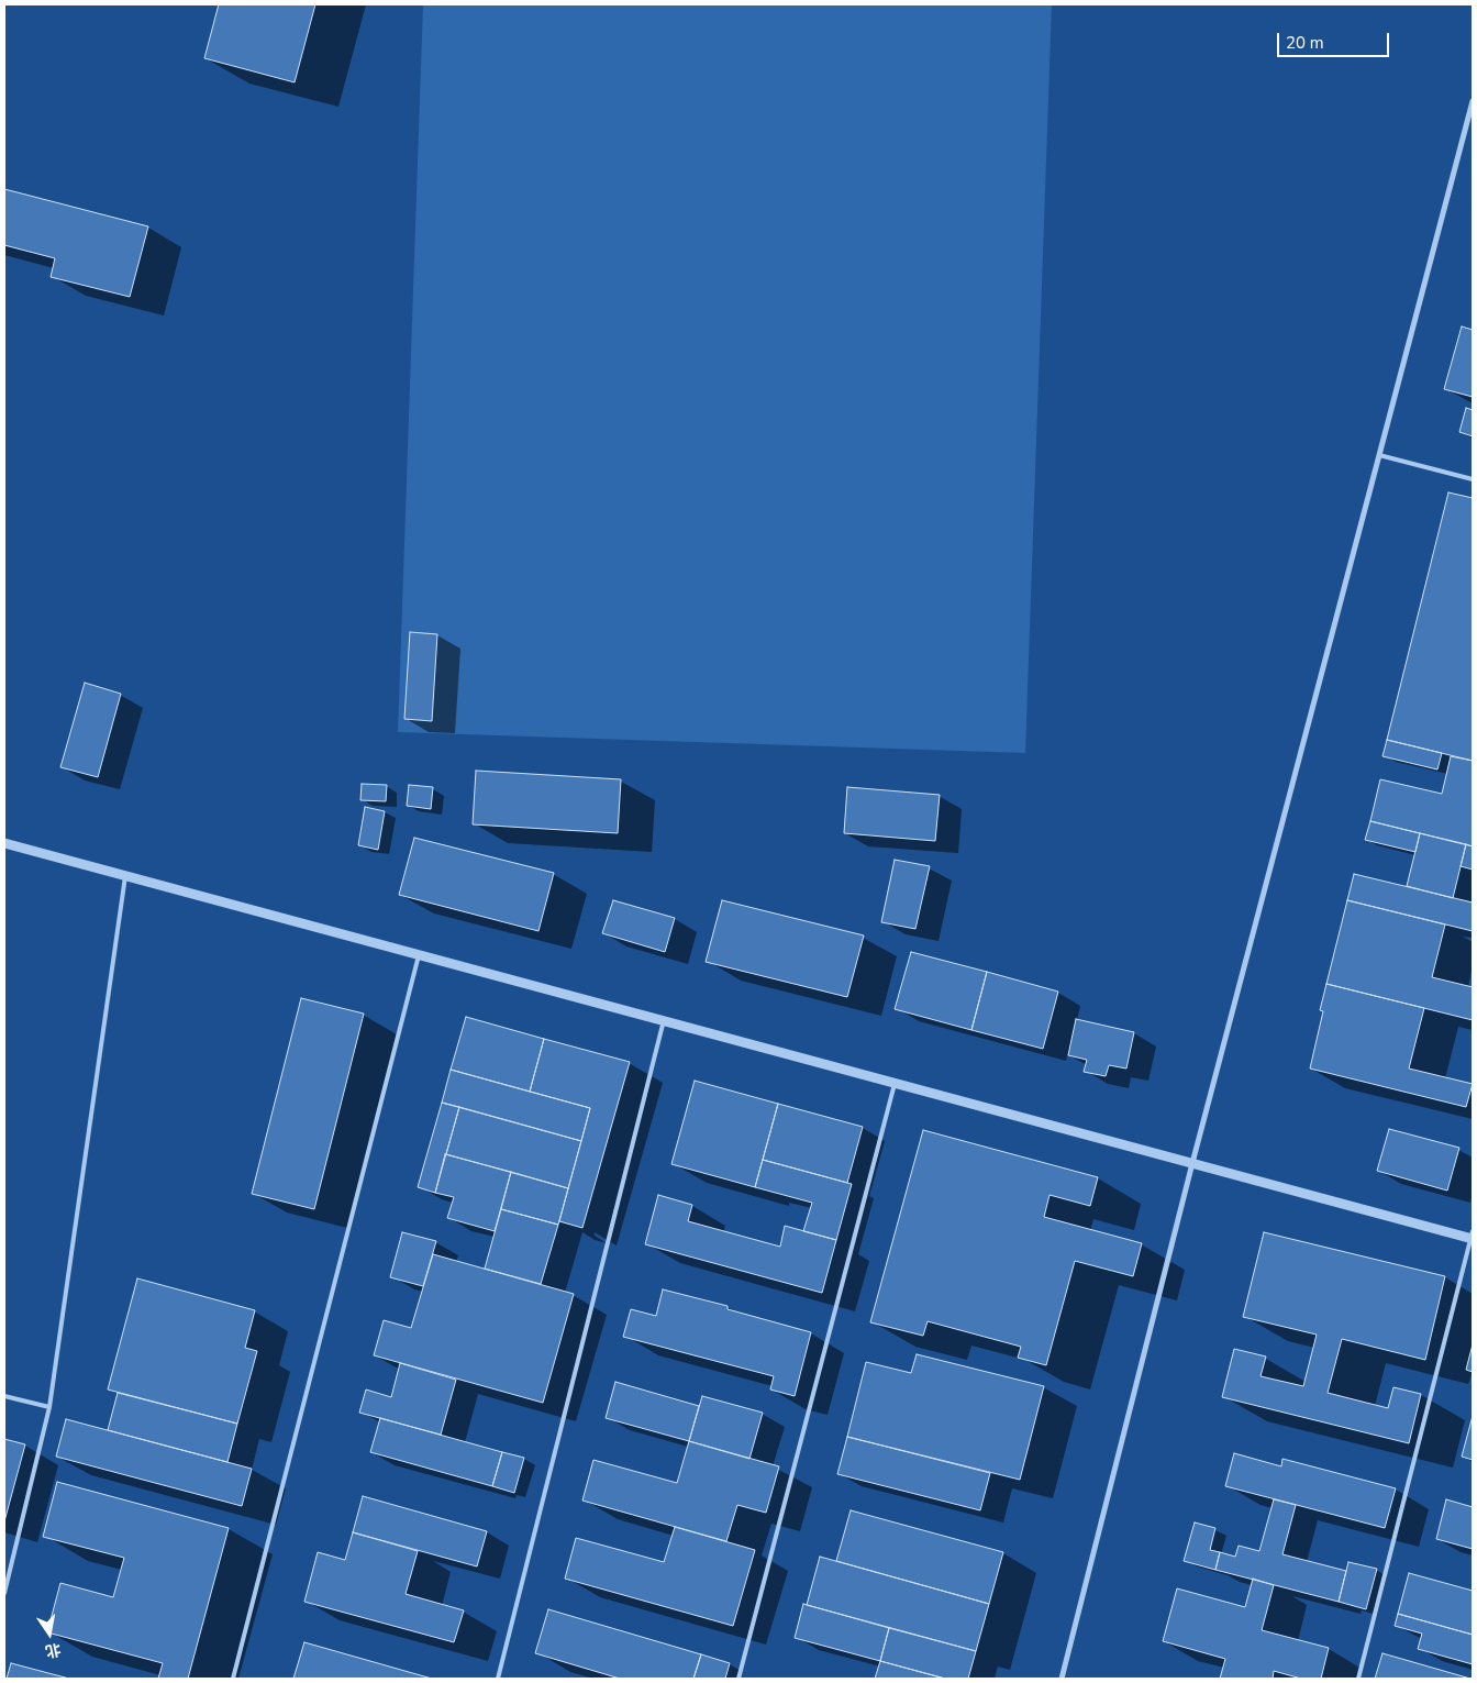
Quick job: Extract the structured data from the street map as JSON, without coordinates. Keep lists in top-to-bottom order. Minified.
{"scale_bar":"20 m","north":"bottom"}
